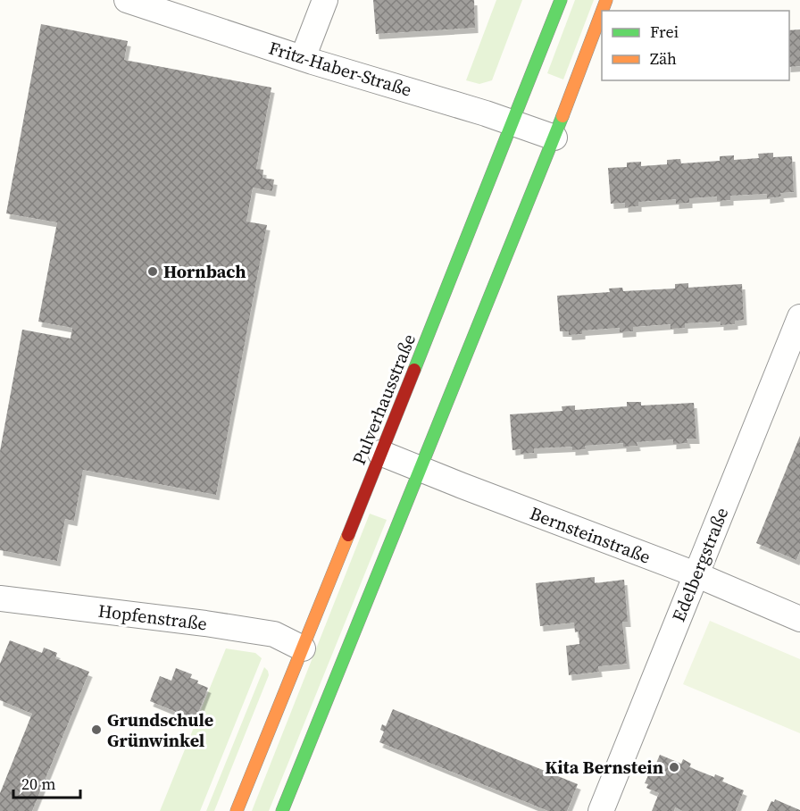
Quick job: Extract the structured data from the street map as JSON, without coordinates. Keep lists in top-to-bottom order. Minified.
{"streets":{"main road":["Pulverhausstraße"],"street":["Fritz-Haber-Straße","Bernsteinstraße","Edelbergstraße","Hopfenstraße"]},"crossings":[["Fritz-Haber-Straße","Pulverhausstraße"],["Pulverhausstraße","Bernsteinstraße"],["Pulverhausstraße","Hopfenstraße"],["Bernsteinstraße","Edelbergstraße"]],"places":["Hornbach","Grundschule Grünwinkel","Kita Bernstein"],"legend":["Frei","Zäh"],"scale_bar":"20 m"}
